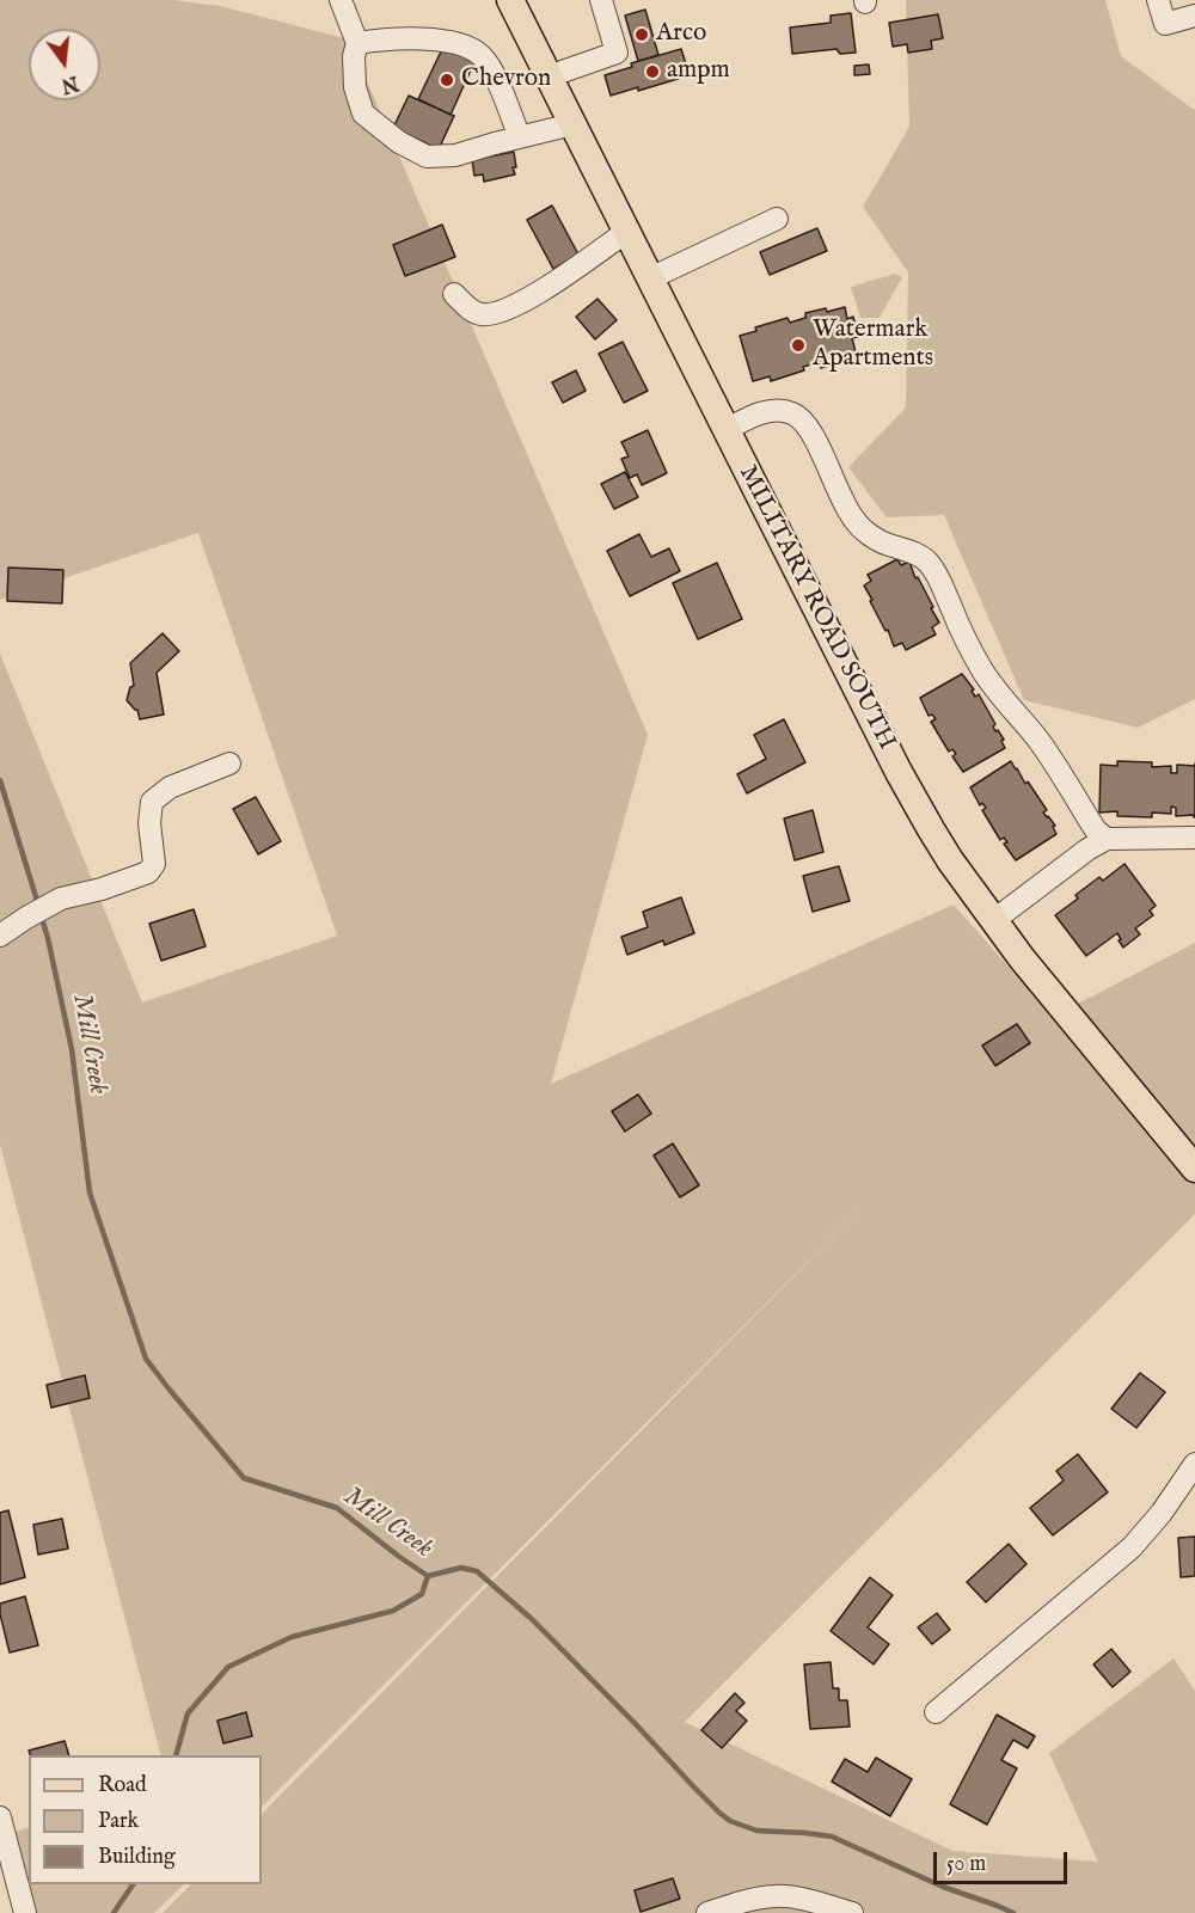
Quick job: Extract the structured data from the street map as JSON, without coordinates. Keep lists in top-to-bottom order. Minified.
{"streets":{"main road":["MILITARY ROAD SOUTH"]},"water":["Mill Creek"],"places":["Arco","ampm","Chevron","Watermark Apartments"],"legend":["Road","Park","Building"],"scale_bar":"50 m","north":"bottom"}
